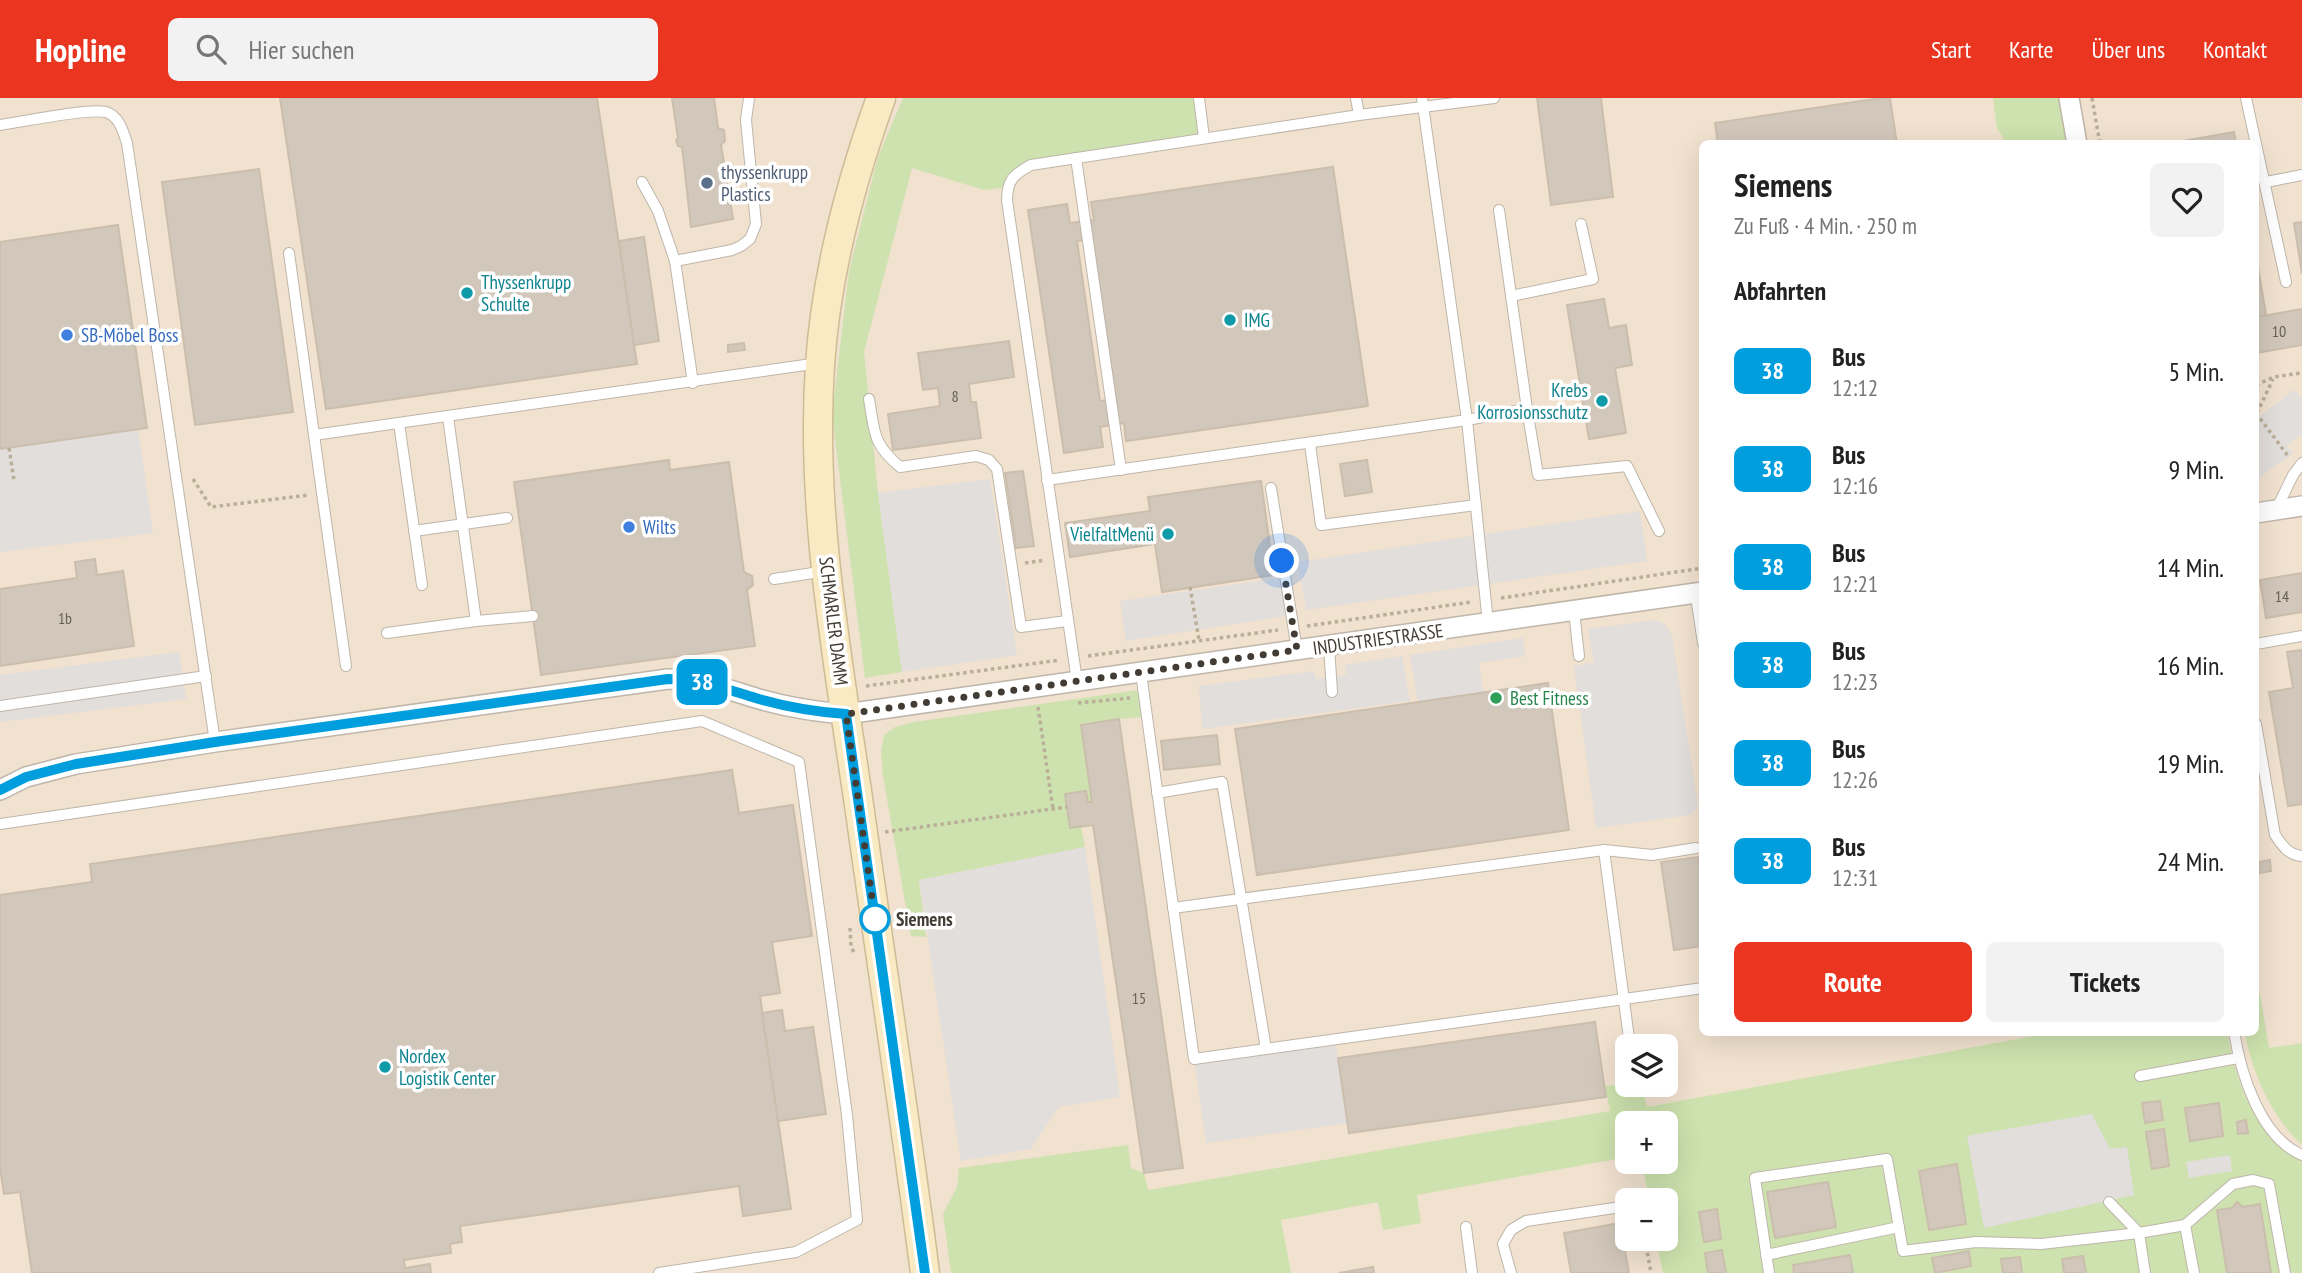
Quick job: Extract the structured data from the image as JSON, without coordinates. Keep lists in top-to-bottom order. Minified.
{"streets":{"street":["SCHMARLER DAMM","INDUSTRIESTRASSE"]},"crossings":[["SCHMARLER DAMM","INDUSTRIESTRASSE"]],"places":["thyssenkrupp Plastics","Thyssenkrupp Schulte","IMG","SB-Möbel Boss","Krebs Korrosionsschutz","Wilts","VielfaltMenü","Best Fitness","Siemens","Nordex Logistik Center"],"lines":["bus line 38"],"house_numbers":["10","8","14","1b","15"],"page":{"header":"Hopline","search":"Hier suchen","nav":["Start","Karte","Über uns","Kontakt"],"on_map":"38","heading":[["Siemens","Zu Fuß · 4 Min. · 250 m"],"Abfahrten"],"list":[{"mark":"38","name":"Bus","note":"12:12","value":"5 Min."},{"mark":"38","name":"Bus","note":"12:16","value":"9 Min."},{"mark":"38","name":"Bus","note":"12:21","value":"14 Min."},{"mark":"38","name":"Bus","note":"12:23","value":"16 Min."},{"mark":"38","name":"Bus","note":"12:26","value":"19 Min."},{"mark":"38","name":"Bus","note":"12:31","value":"24 Min."}],"buttons":["Route","Tickets"],"map_buttons":["+","−"]}}
